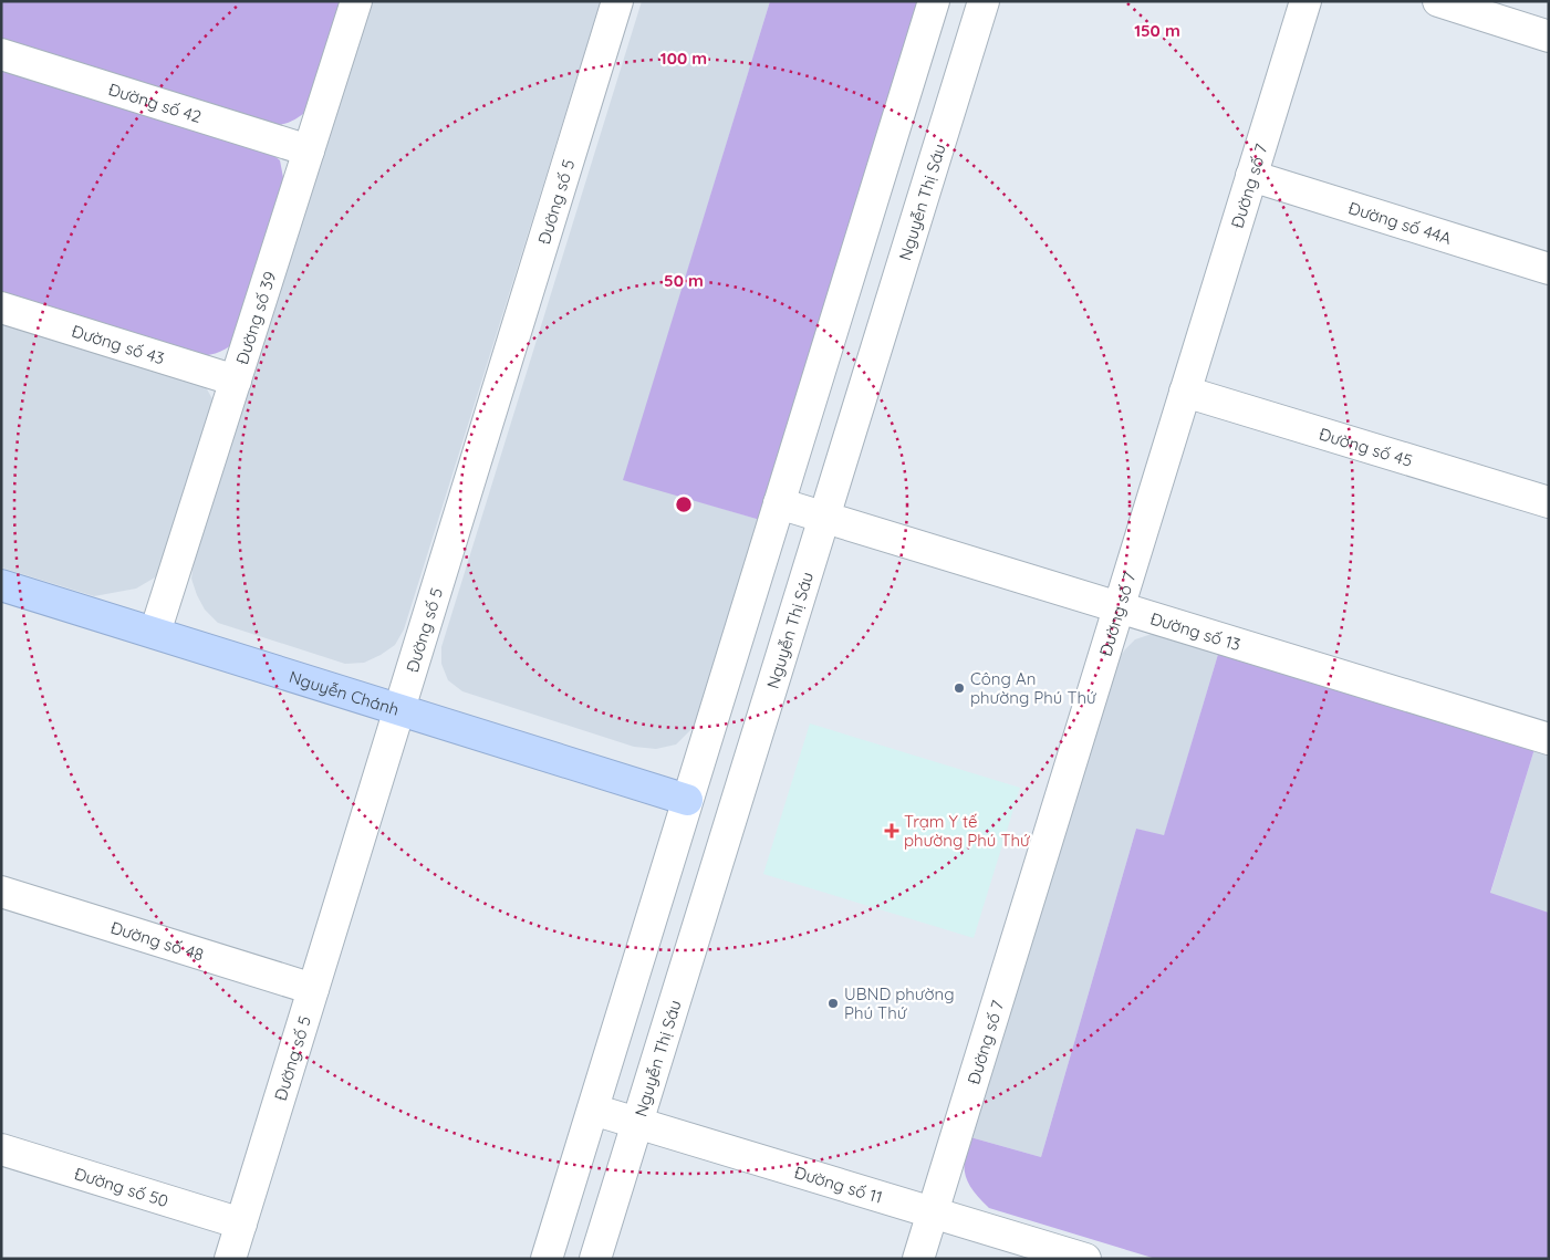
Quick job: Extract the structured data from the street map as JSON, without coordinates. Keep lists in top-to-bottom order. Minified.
{"streets":{"street":["Đường số 42","Đường số 7","Đường số 5","Nguyễn Thị Sáu","Đường số 44A","Đường số 39","Đường số 43","Đường số 45","Đường số 13","Nguyễn Chánh","Đường số 48","Đường số 11","Đường số 50"]},"crossings":[["Đường số 42","Đường số 39"],["Đường số 7","Đường số 44A"],["Đường số 7","Đường số 45"],["Đường số 7","Đường số 13"],["Đường số 7","Đường số 11"],["Đường số 5","Nguyễn Chánh"],["Đường số 5","Đường số 48"],["Đường số 5","Đường số 50"],["Nguyễn Thị Sáu","Đường số 13"],["Nguyễn Thị Sáu","Đường số 11"],["Đường số 39","Đường số 43"],["Đường số 39","Nguyễn Chánh"]],"places":{"other":["Công An phường Phú Thứ","UBND phường Phú Thứ"],"health":["Trạm Y tế phường Phú Thứ"]},"rings":["150 m","100 m","50 m"]}
